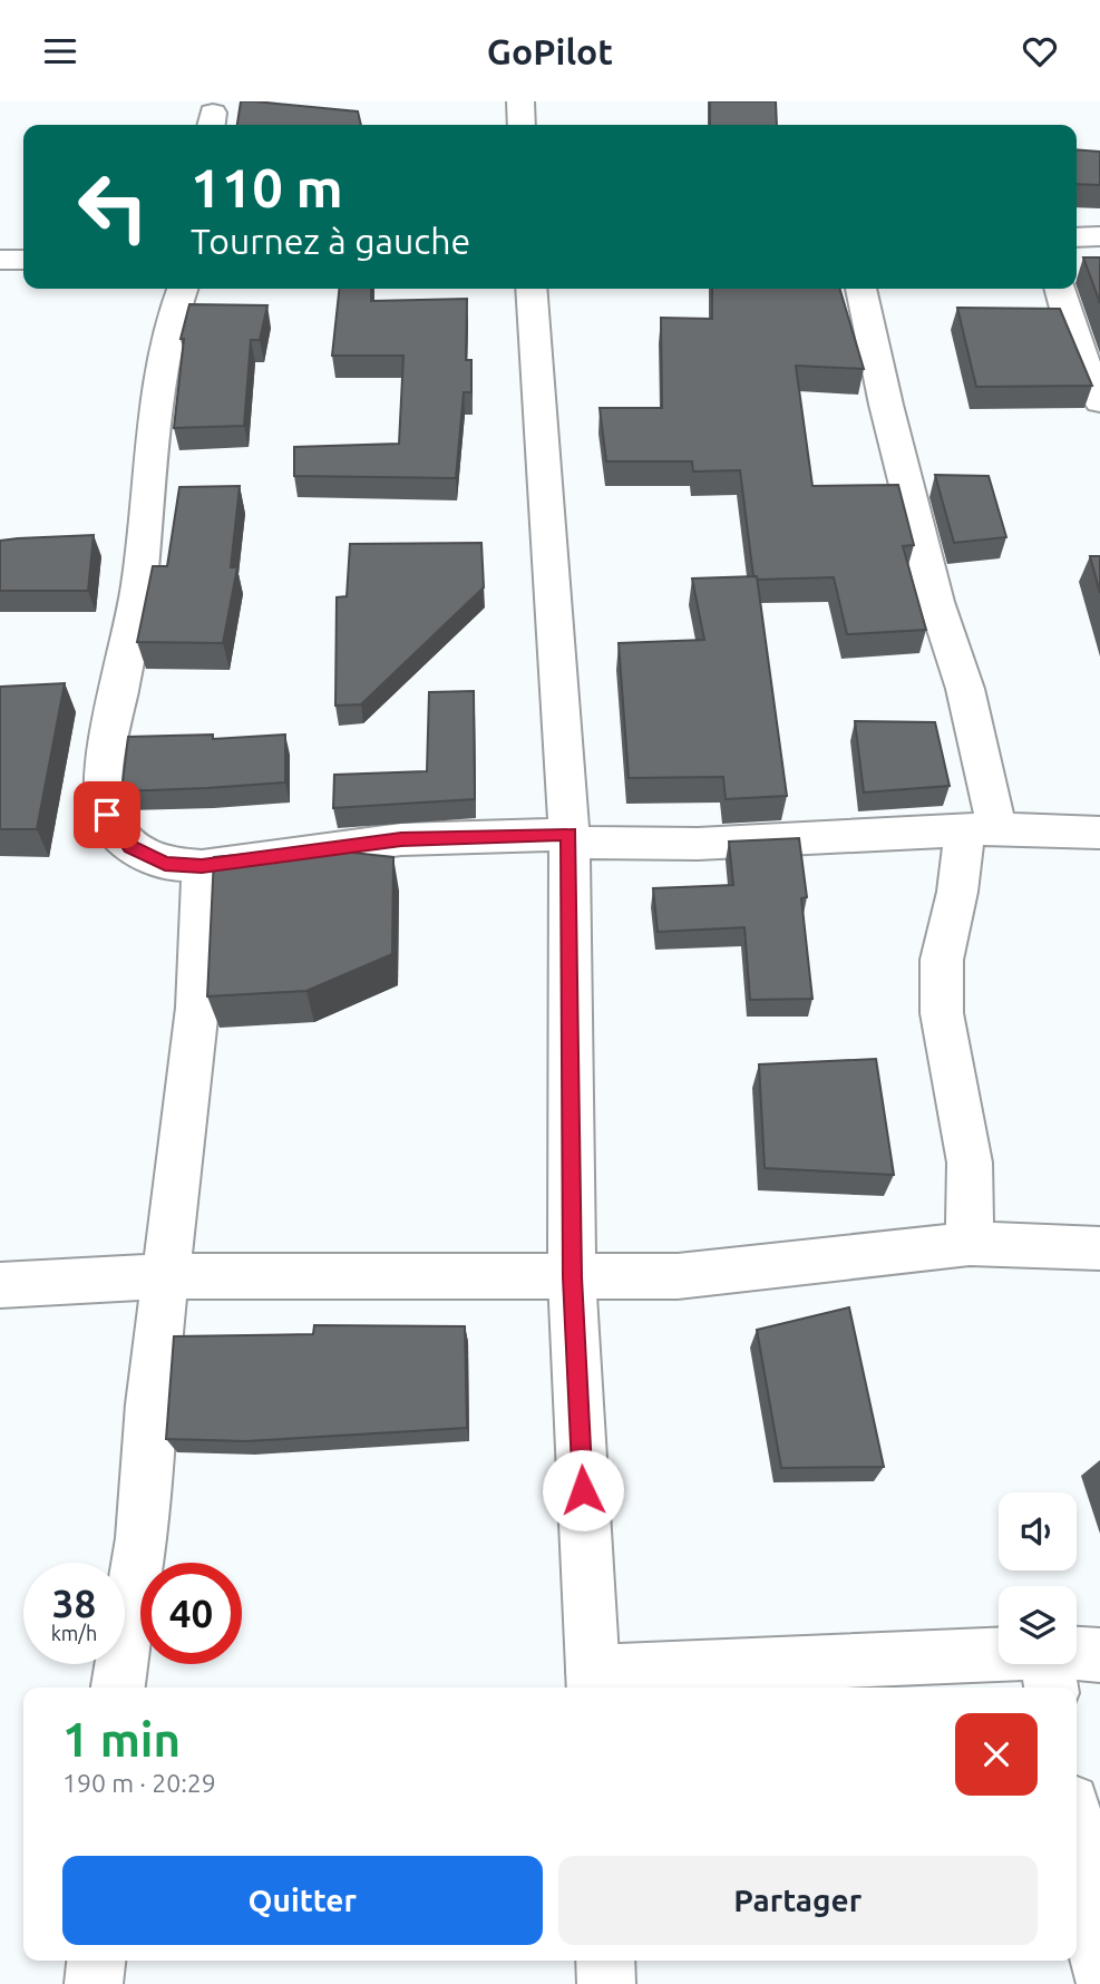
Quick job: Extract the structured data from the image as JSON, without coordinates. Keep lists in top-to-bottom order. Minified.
{"page":{"header":"GoPilot","turn":["110 m","Tournez à gauche"],"speed":"38 km/h","limit":"40","heading":["1 min","190 m · 20:29"],"buttons":["Quitter","Partager"]}}
